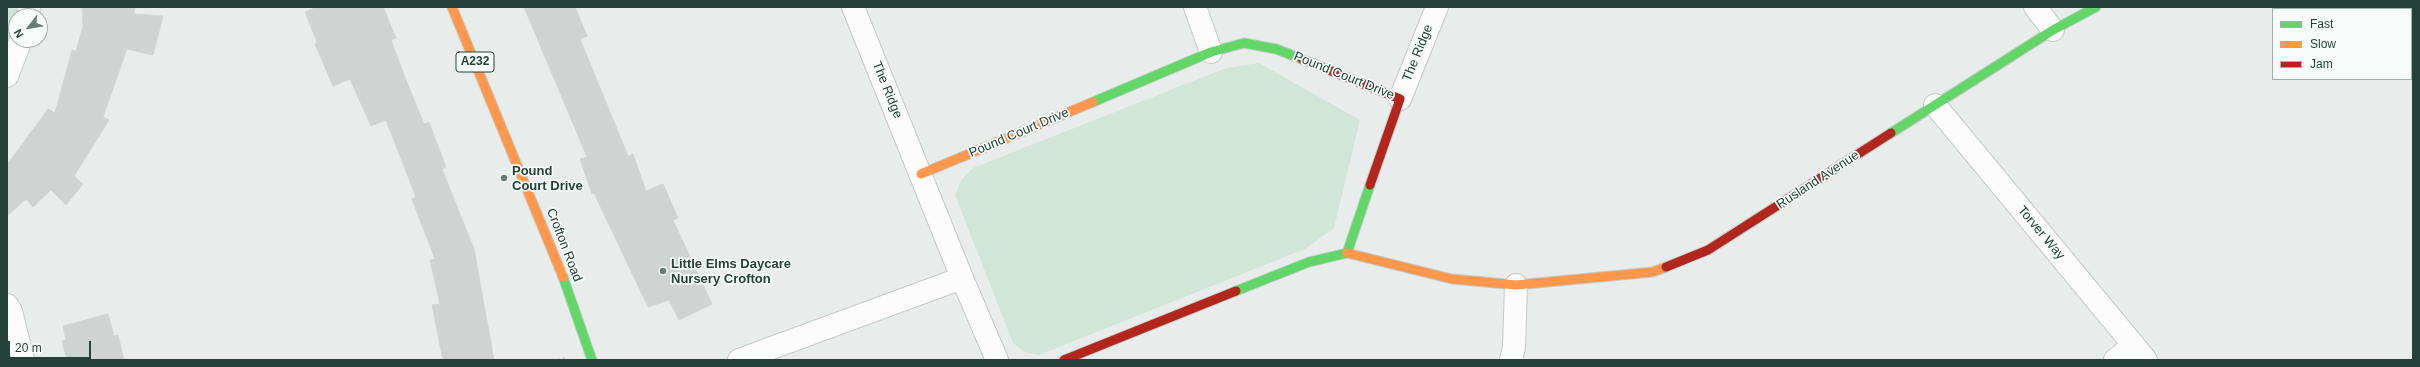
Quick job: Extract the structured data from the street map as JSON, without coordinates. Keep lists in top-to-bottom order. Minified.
{"streets":{"street":["The Ridge","A232","Pound Court Drive","Rusland Avenue","Torver Way","Crofton Road"]},"crossings":[["The Ridge","Pound Court Drive"],["Pound Court Drive","Rusland Avenue"],["Rusland Avenue","Torver Way"]],"places":["Pound Court Drive","Little Elms Daycare Nursery Crofton"],"legend":["Fast","Slow","Jam"],"scale_bar":"20 m","north":"bottom left"}
